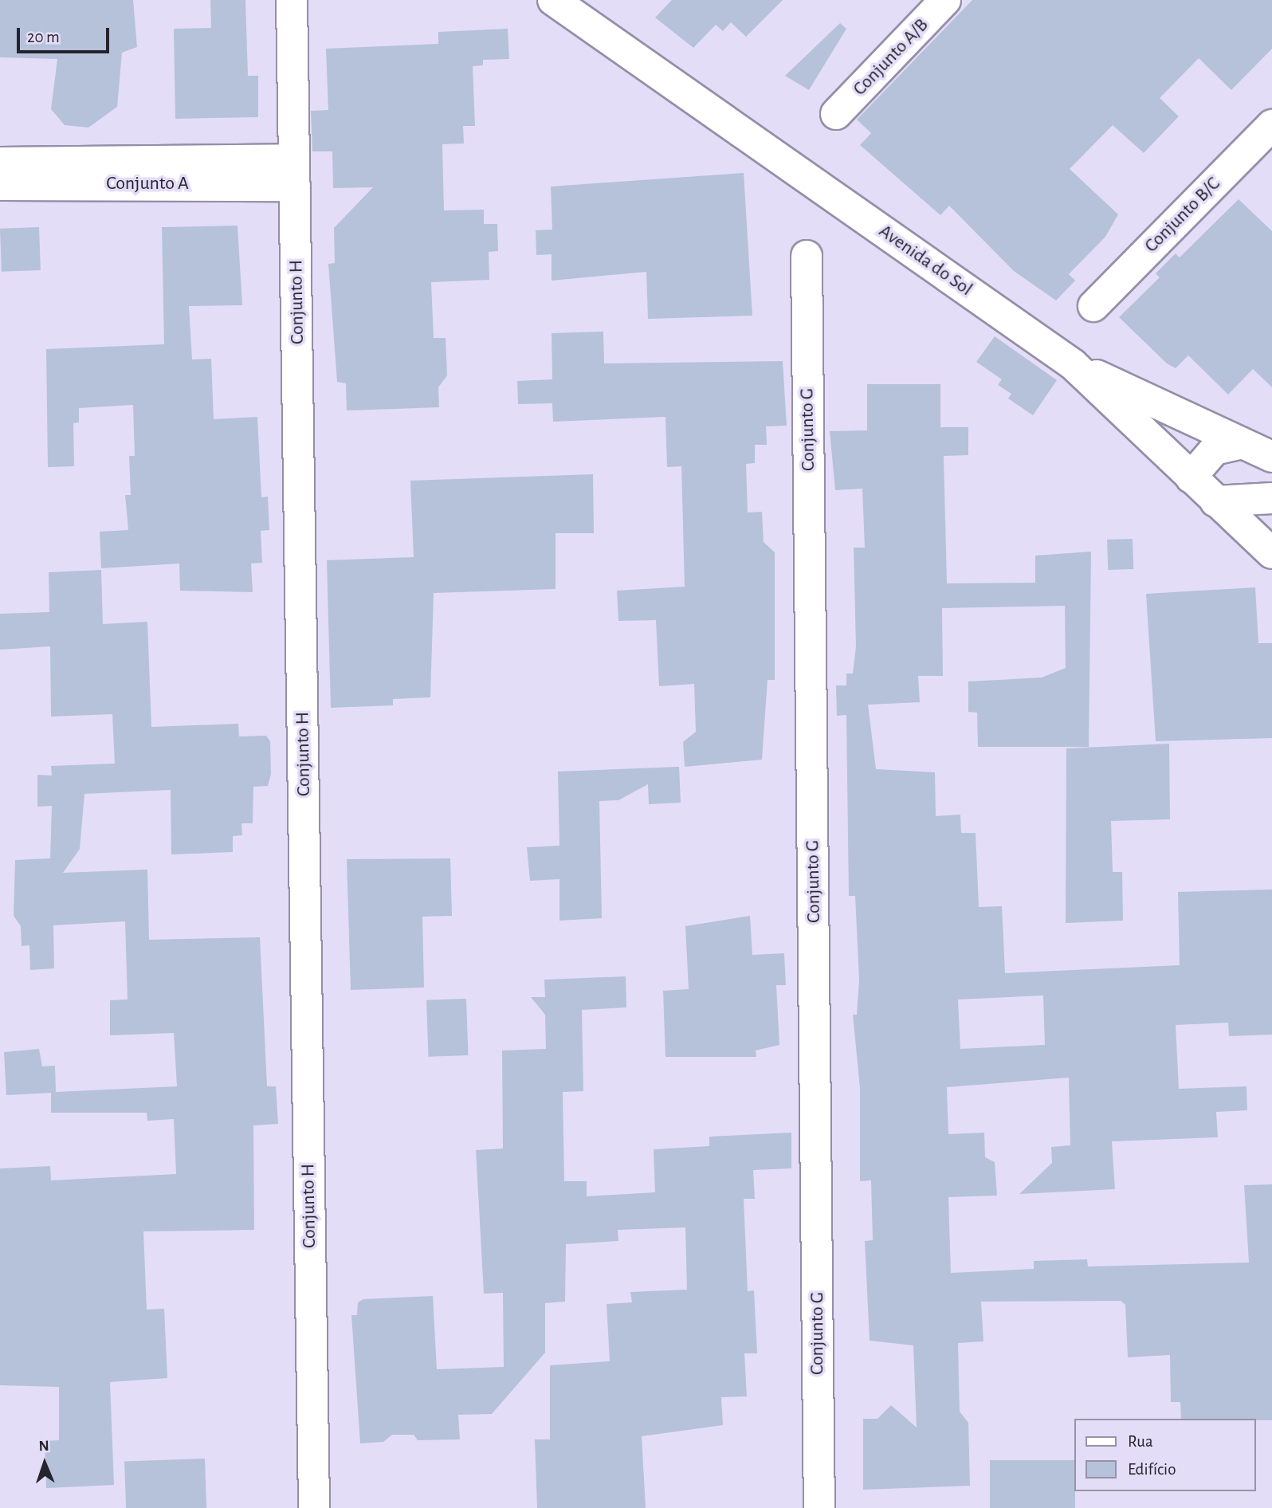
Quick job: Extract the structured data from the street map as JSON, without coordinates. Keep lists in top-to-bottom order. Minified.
{"streets":{"street":["Conjunto A/B","Conjunto A","Conjunto B/C","Avenida do Sol","Conjunto H","Conjunto G"]},"crossings":[["Conjunto A","Conjunto H"]],"legend":["Rua","Edifício"],"scale_bar":"20 m","north":"top"}
